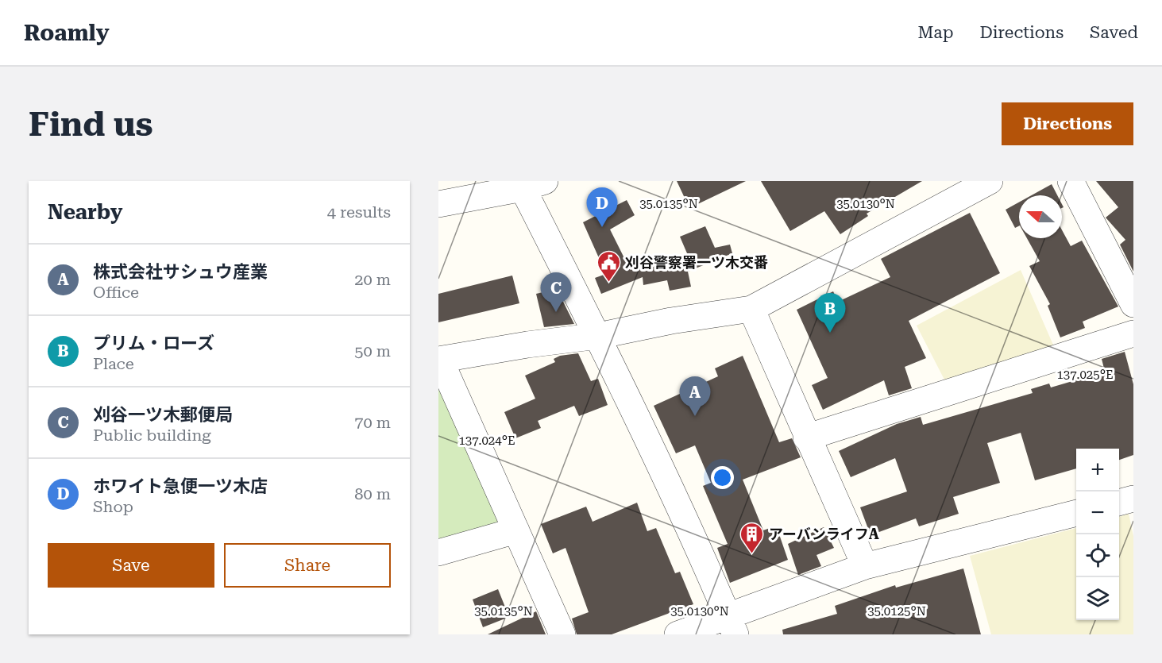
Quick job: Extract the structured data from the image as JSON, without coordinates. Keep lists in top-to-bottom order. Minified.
{"places":{"public building":["刈谷警察署一ツ木交番"],"building":["アーバンライフA"]},"north":"left","page":{"header":"Roamly","nav":["Map","Directions","Saved"],"buttons":["Directions",["Save","Share"]],"title":"Find us","heading":["Nearby","4 results"],"pins":["D","C","B","A"],"list":[{"mark":"A","name":"株式会社サシュウ産業","note":"Office","value":"20 m"},{"mark":"B","name":"プリム・ローズ","note":"Place","value":"50 m"},{"mark":"C","name":"刈谷一ツ木郵便局","note":"Public building","value":"70 m"},{"mark":"D","name":"ホワイト急便一ツ木店","note":"Shop","value":"80 m"}],"map_buttons":["+","−"]},"coordinates":["35.0135°N","35.0130°N","137.025°E","137.024°E","35.0125°N"]}
